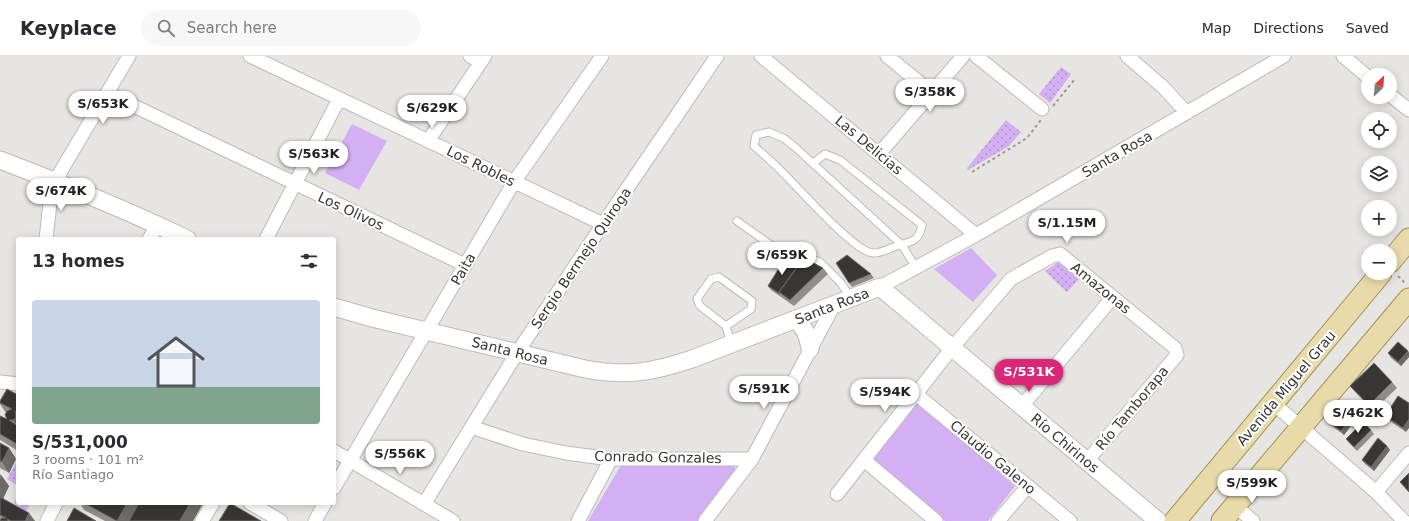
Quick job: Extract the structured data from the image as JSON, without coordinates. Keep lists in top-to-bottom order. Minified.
{"streets":{"main road":["Avenida Miguel Grau"],"street":["Las Delicias","Santa Rosa","Los Robles","Los Olivos","Sergio Bermejo Quiroga","Paita","Amazonas","Río Tamborapa","Río Chirinos","Conrado Gonzales","Claudio Galeno"]},"crossings":[["Las Delicias","Santa Rosa"],["Santa Rosa","Sergio Bermejo Quiroga"],["Santa Rosa","Paita"],["Santa Rosa","Río Chirinos"],["Los Robles","Sergio Bermejo Quiroga"],["Los Robles","Paita"],["Los Olivos","Paita"],["Sergio Bermejo Quiroga","Conrado Gonzales"],["Amazonas","Río Tamborapa"],["Amazonas","Río Chirinos"],["Río Tamborapa","Río Chirinos"]],"north":"top right","page":{"header":"Keyplace","search":"Search here","nav":["Map","Directions","Saved"],"map_buttons":["+","−"],"price":["S/358K","S/653K","S/629K","S/563K","S/674K","S/1.15M","S/659K","S/531K","S/591K","S/594K","S/462K","S/556K","S/599K"],"heading":"13 homes","list":[{"name":"S/531,000","note":"3 rooms · 101 m² · Río Santiago"}]}}
